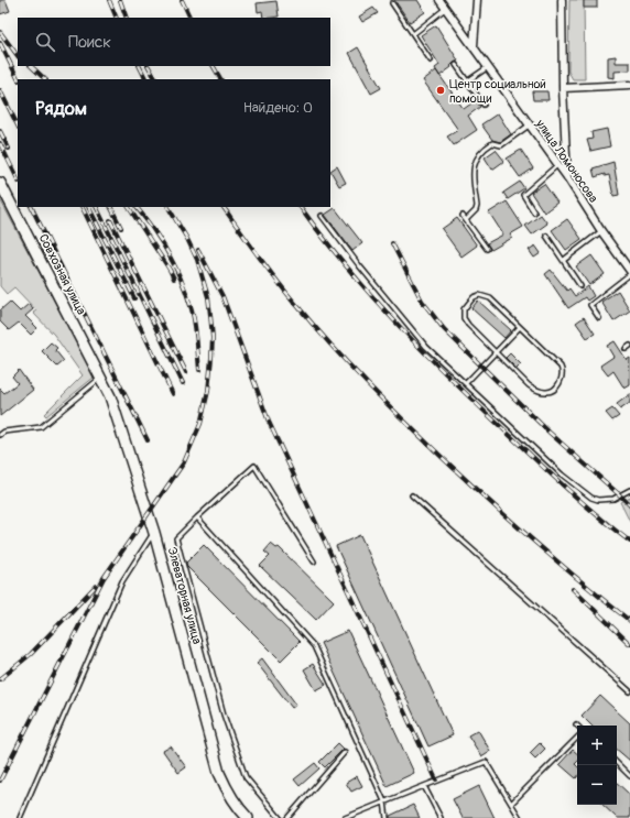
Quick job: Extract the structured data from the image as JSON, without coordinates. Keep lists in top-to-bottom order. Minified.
{"streets":{"street":["улица Ломоносова","Совхозная улица","Элеваторная улица"]},"crossings":[["Совхозная улица","Элеваторная улица"]],"places":["Центр социальной помощи"],"page":{"search":"Поиск","heading":["Рядом","Найдено: 0"],"map_buttons":["+","−"]}}
